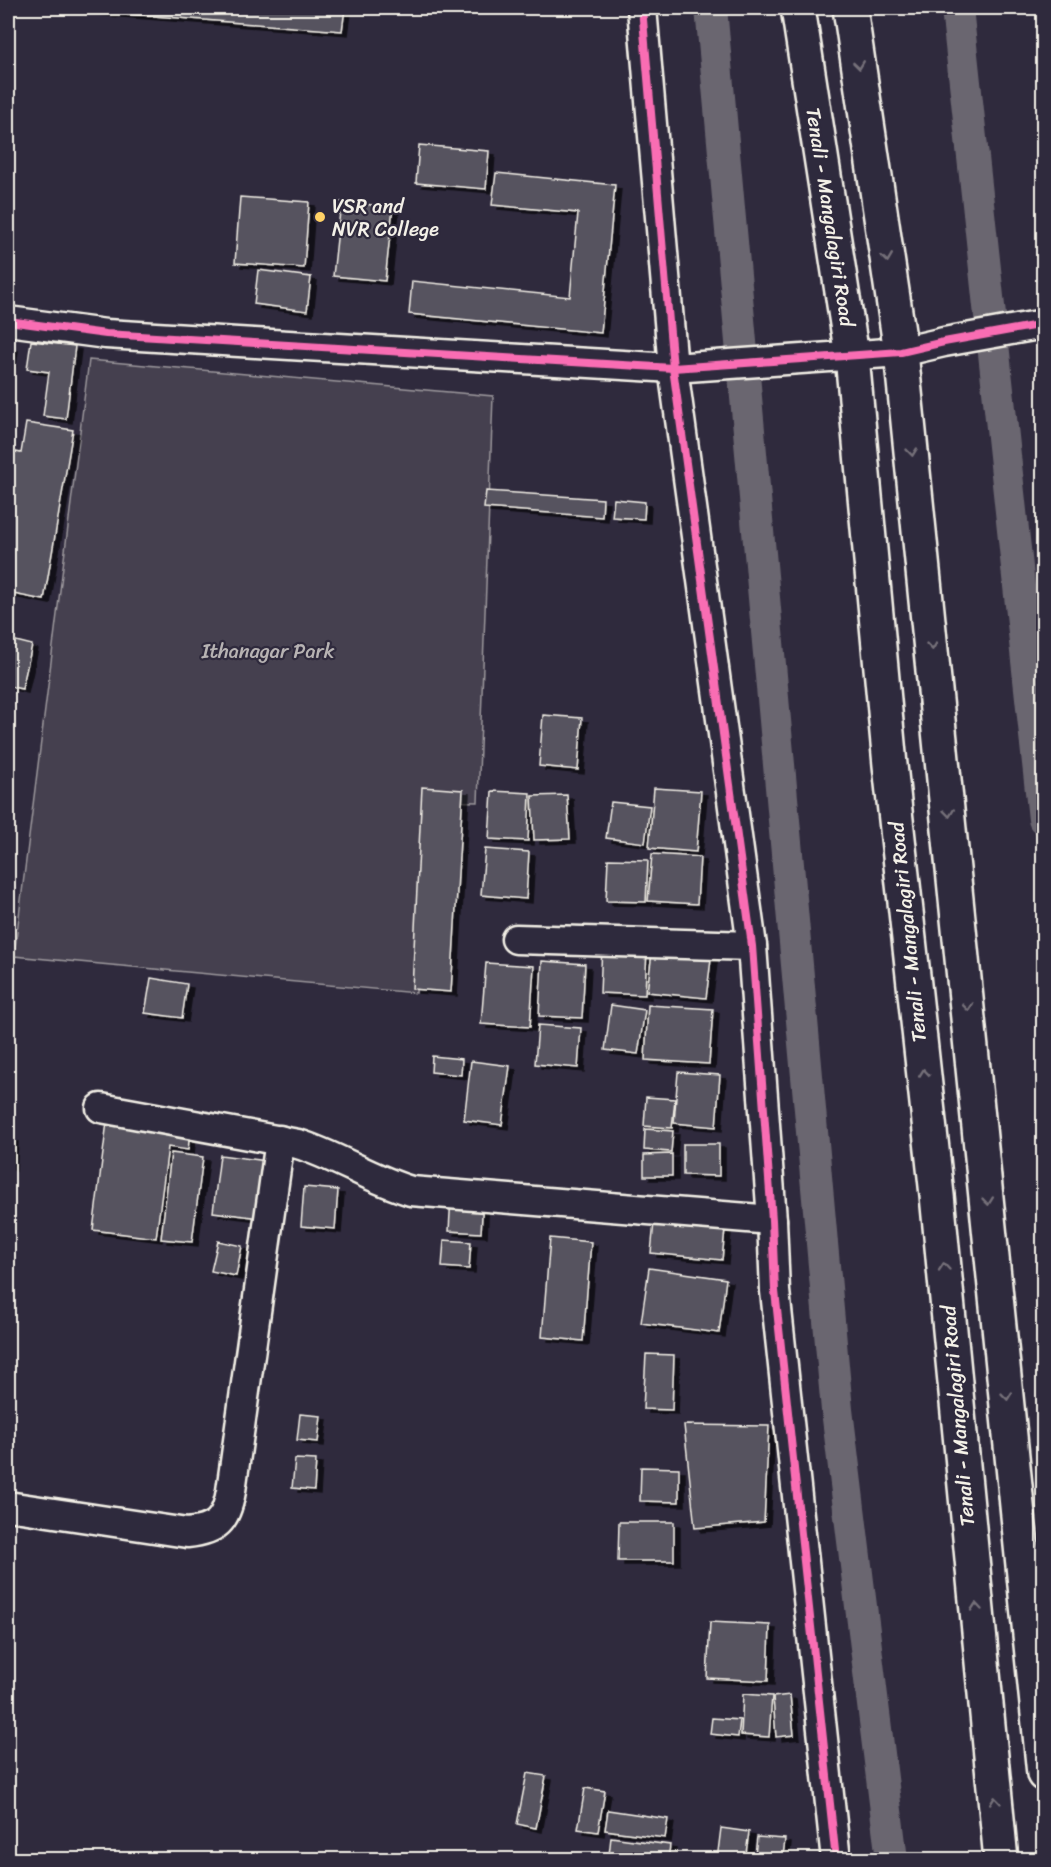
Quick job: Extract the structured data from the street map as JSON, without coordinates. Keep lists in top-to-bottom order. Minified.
{"streets":{"main road":["Tenali - Mangalagiri Road"]},"parks":["Ithanagar Park"],"places":["VSR and NVR College"]}
